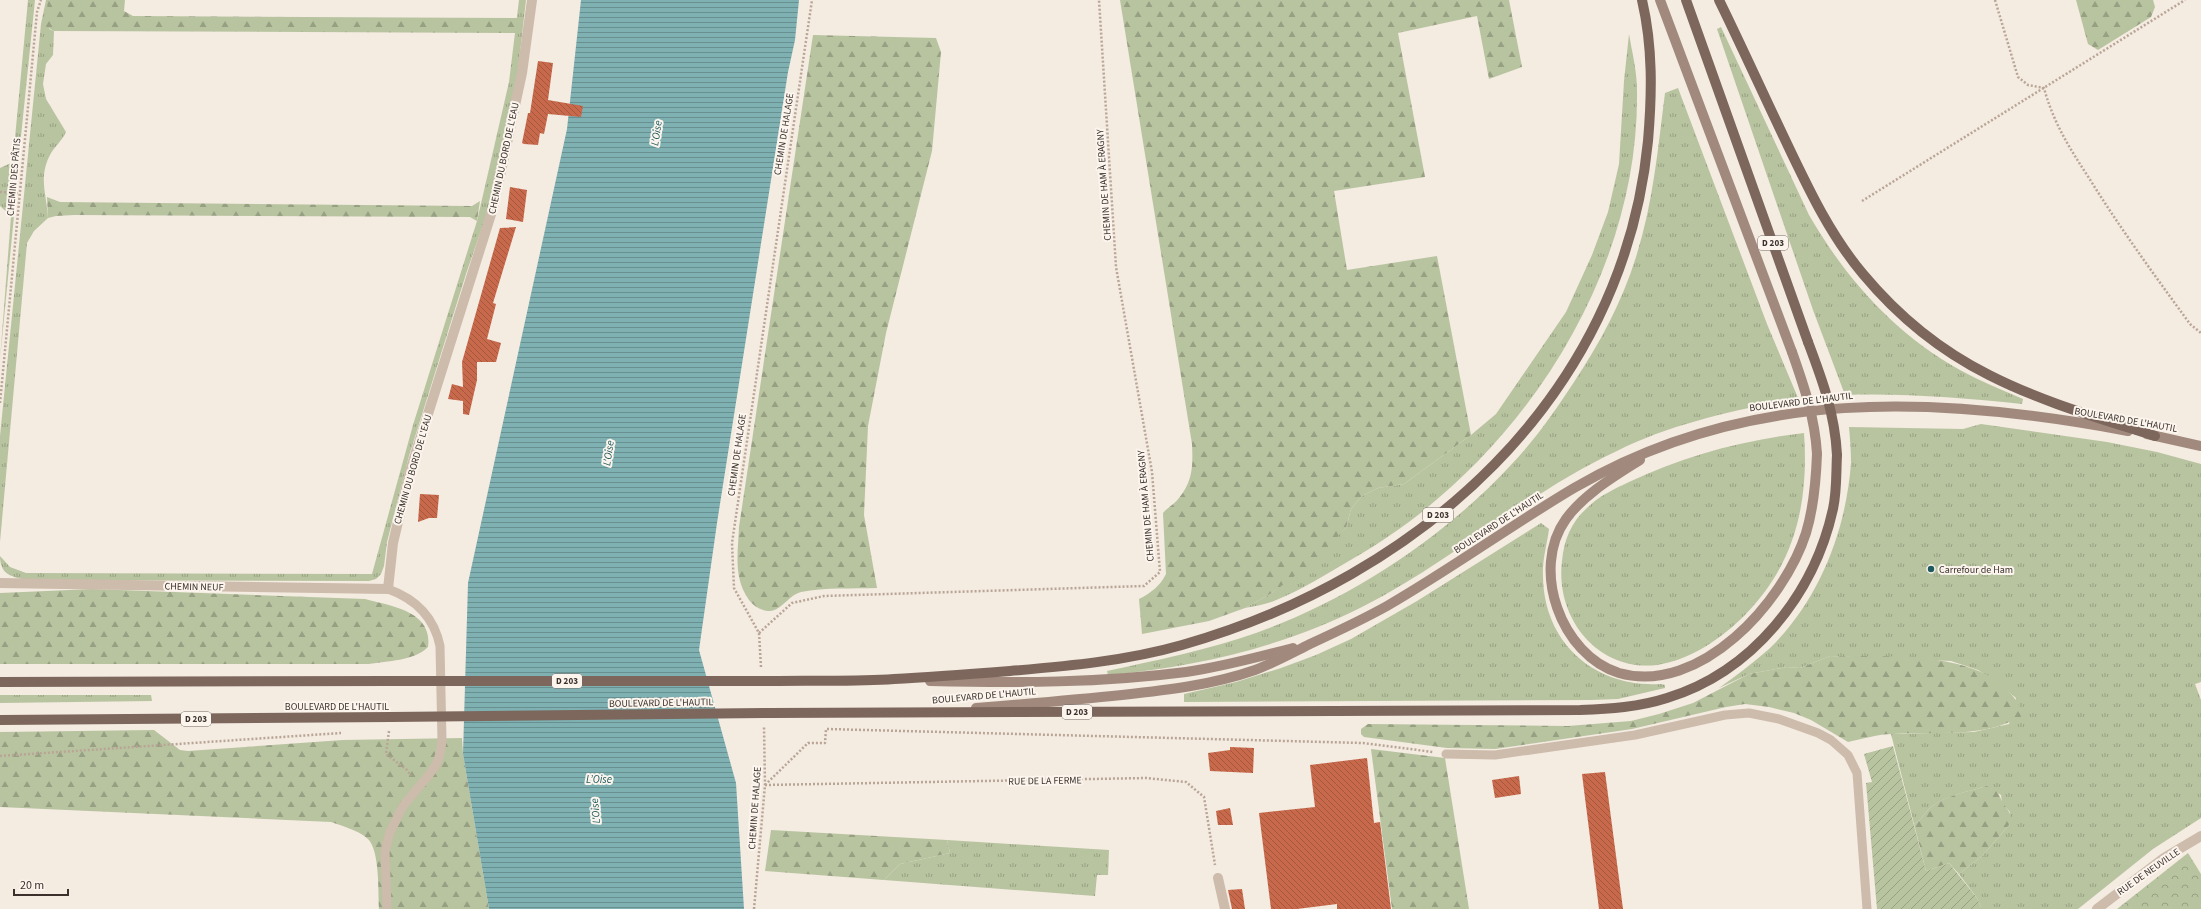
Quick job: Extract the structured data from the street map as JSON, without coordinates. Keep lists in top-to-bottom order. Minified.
{"streets":{"main road":["D 203","BOULEVARD DE L'HAUTIL"],"street":["CHEMIN DU BORD DE L'EAU","CHEMIN NEUF","RUE DE NEUVILLE"],"path":["CHEMIN DE HALAGE","CHEMIN DES PÂTIS","CHEMIN DE HAM À ERAGNY","RUE DE LA FERME"]},"crossings":[["CHEMIN DE HALAGE","CHEMIN DE HAM À ERAGNY"],["CHEMIN DE HALAGE","BOULEVARD DE L'HAUTIL"],["CHEMIN DE HALAGE","RUE DE LA FERME"],["CHEMIN DU BORD DE L'EAU","CHEMIN NEUF"],["D 203","BOULEVARD DE L'HAUTIL"]],"water":["L'Oise","L’Oise"],"places":["Carrefour de Ham"],"scale_bar":"20 m"}
